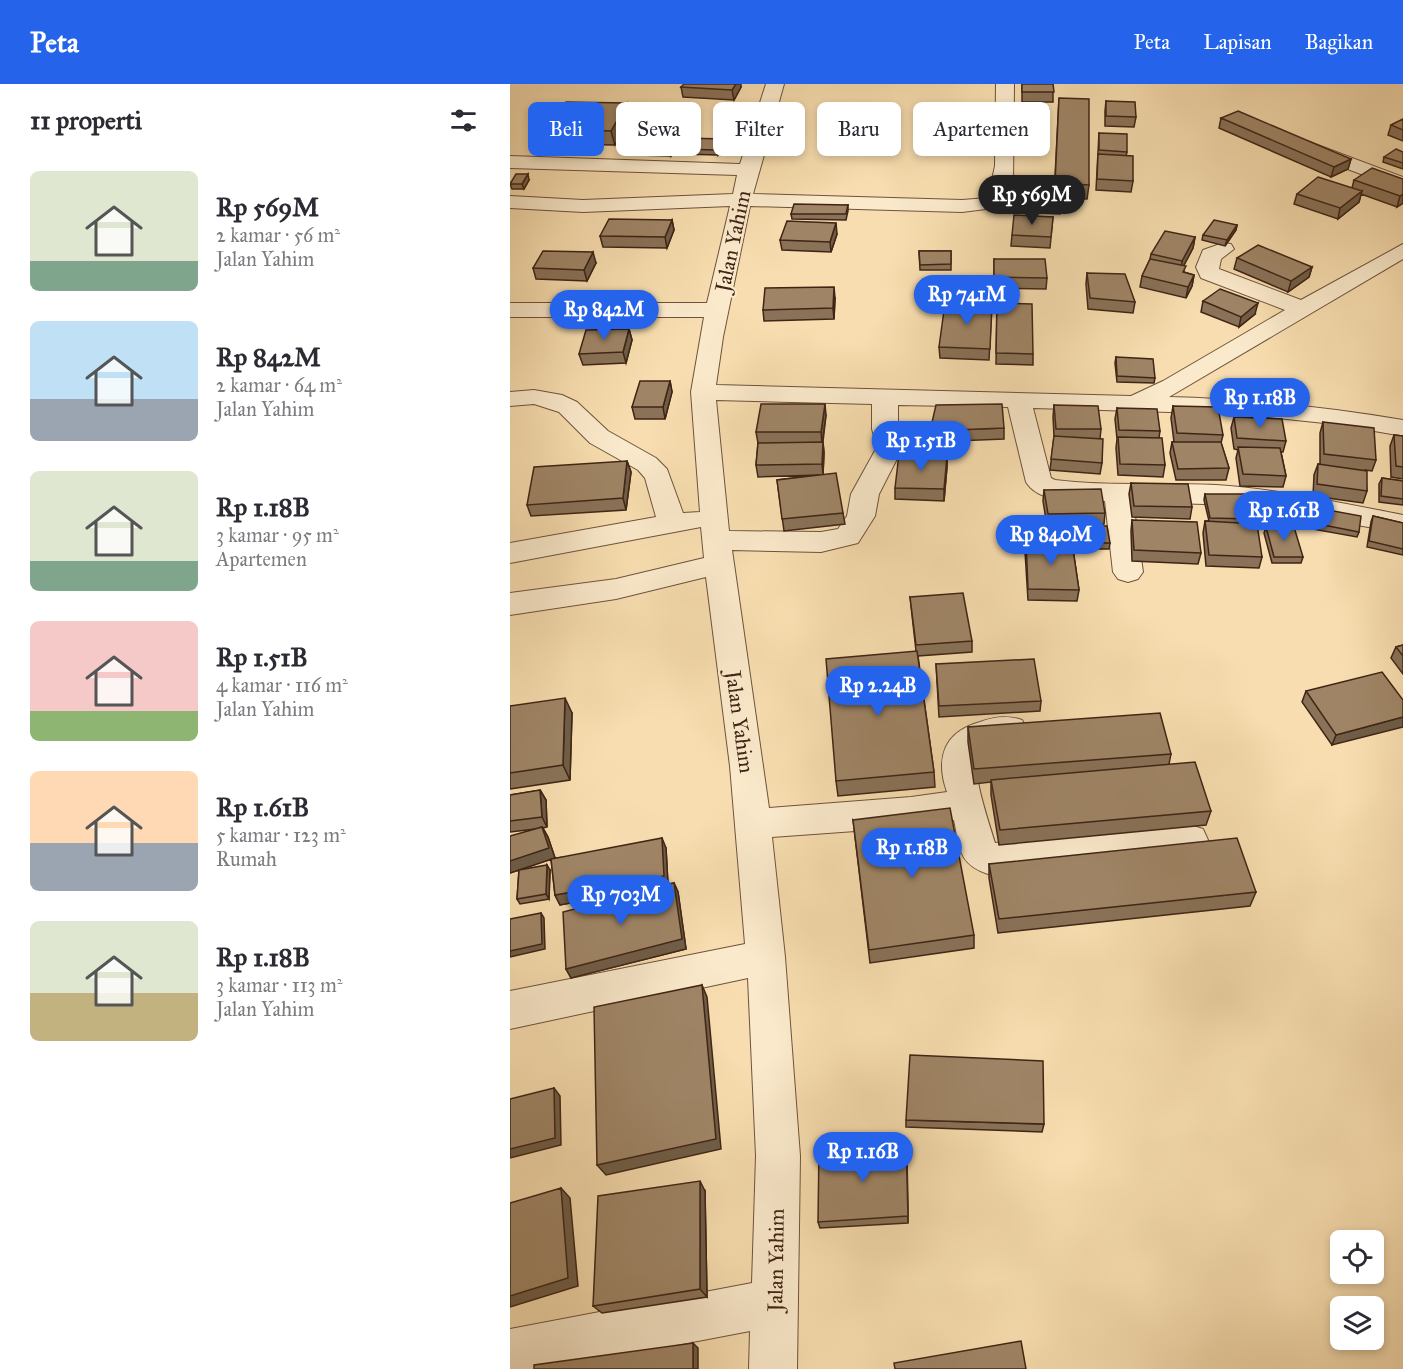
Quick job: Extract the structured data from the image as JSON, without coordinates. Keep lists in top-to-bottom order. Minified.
{"streets":{"street":["Jalan Yahim"]},"page":{"header":"Peta","nav":["Peta","Lapisan","Bagikan"],"heading":"11 properti","chip":["Beli","Sewa","Filter","Baru","Apartemen"],"list":[{"name":"Rp 569M","note":"2 kamar · 56 m² · Jalan Yahim"},{"name":"Rp 842M","note":"2 kamar · 64 m² · Jalan Yahim"},{"name":"Rp 1.18B","note":"3 kamar · 95 m² · Apartemen"},{"name":"Rp 1.51B","note":"4 kamar · 116 m² · Jalan Yahim"},{"name":"Rp 1.61B","note":"5 kamar · 123 m² · Rumah"},{"name":"Rp 1.18B","note":"3 kamar · 113 m² · Jalan Yahim"}],"price":["Rp 569M","Rp 741M","Rp 842M","Rp 1.18B","Rp 1.51B","Rp 1.61B","Rp 840M","Rp 2.24B","Rp 1.18B","Rp 703M","Rp 1.16B"]}}
